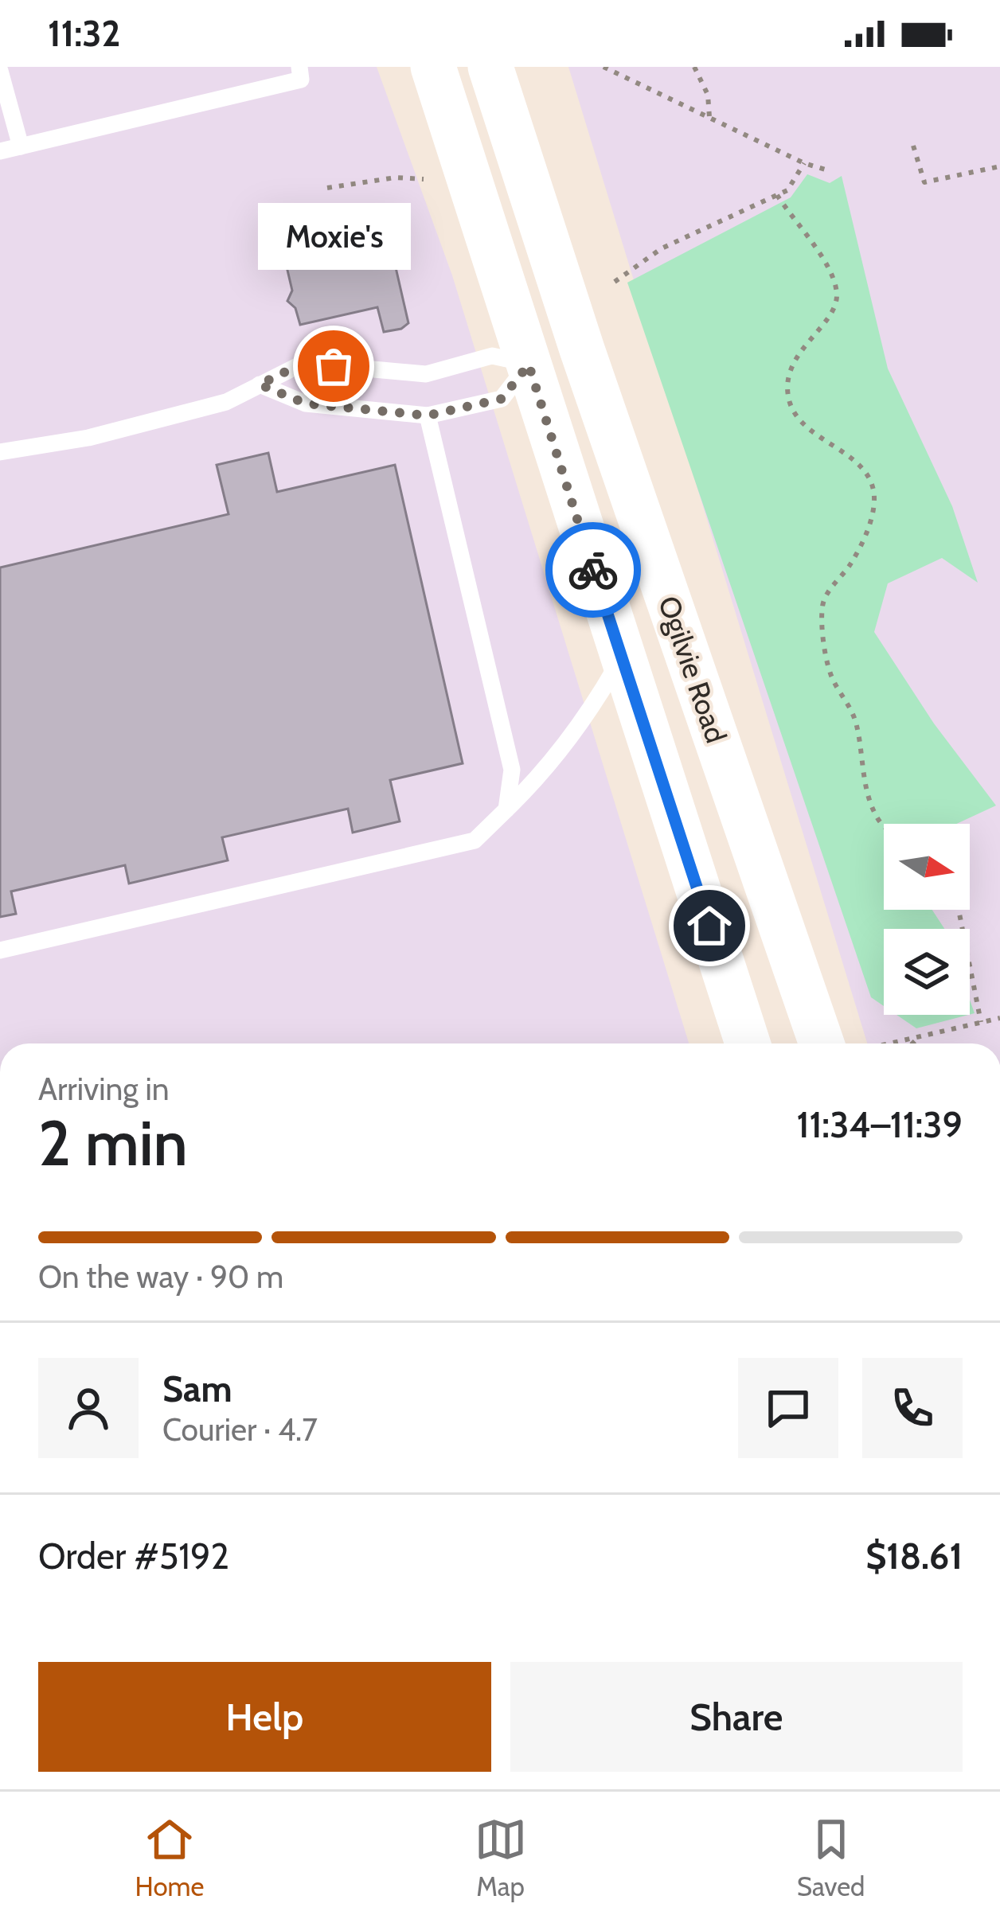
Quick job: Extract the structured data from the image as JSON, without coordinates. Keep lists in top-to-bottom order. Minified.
{"streets":{"main road":["Ogilvie Road"]},"places":["Moxie's"],"north":"right","page":{"status":"11:32","bubble":"Moxie's","heading":["2 min","Arriving in","11:34–11:39"],"panel":["Sam","Courier · 4.7","Order #5192","$18.61"],"bar":"On the way · 90 m","buttons":["Help","Share"],"tabs":["Home","Map","Saved"]}}
